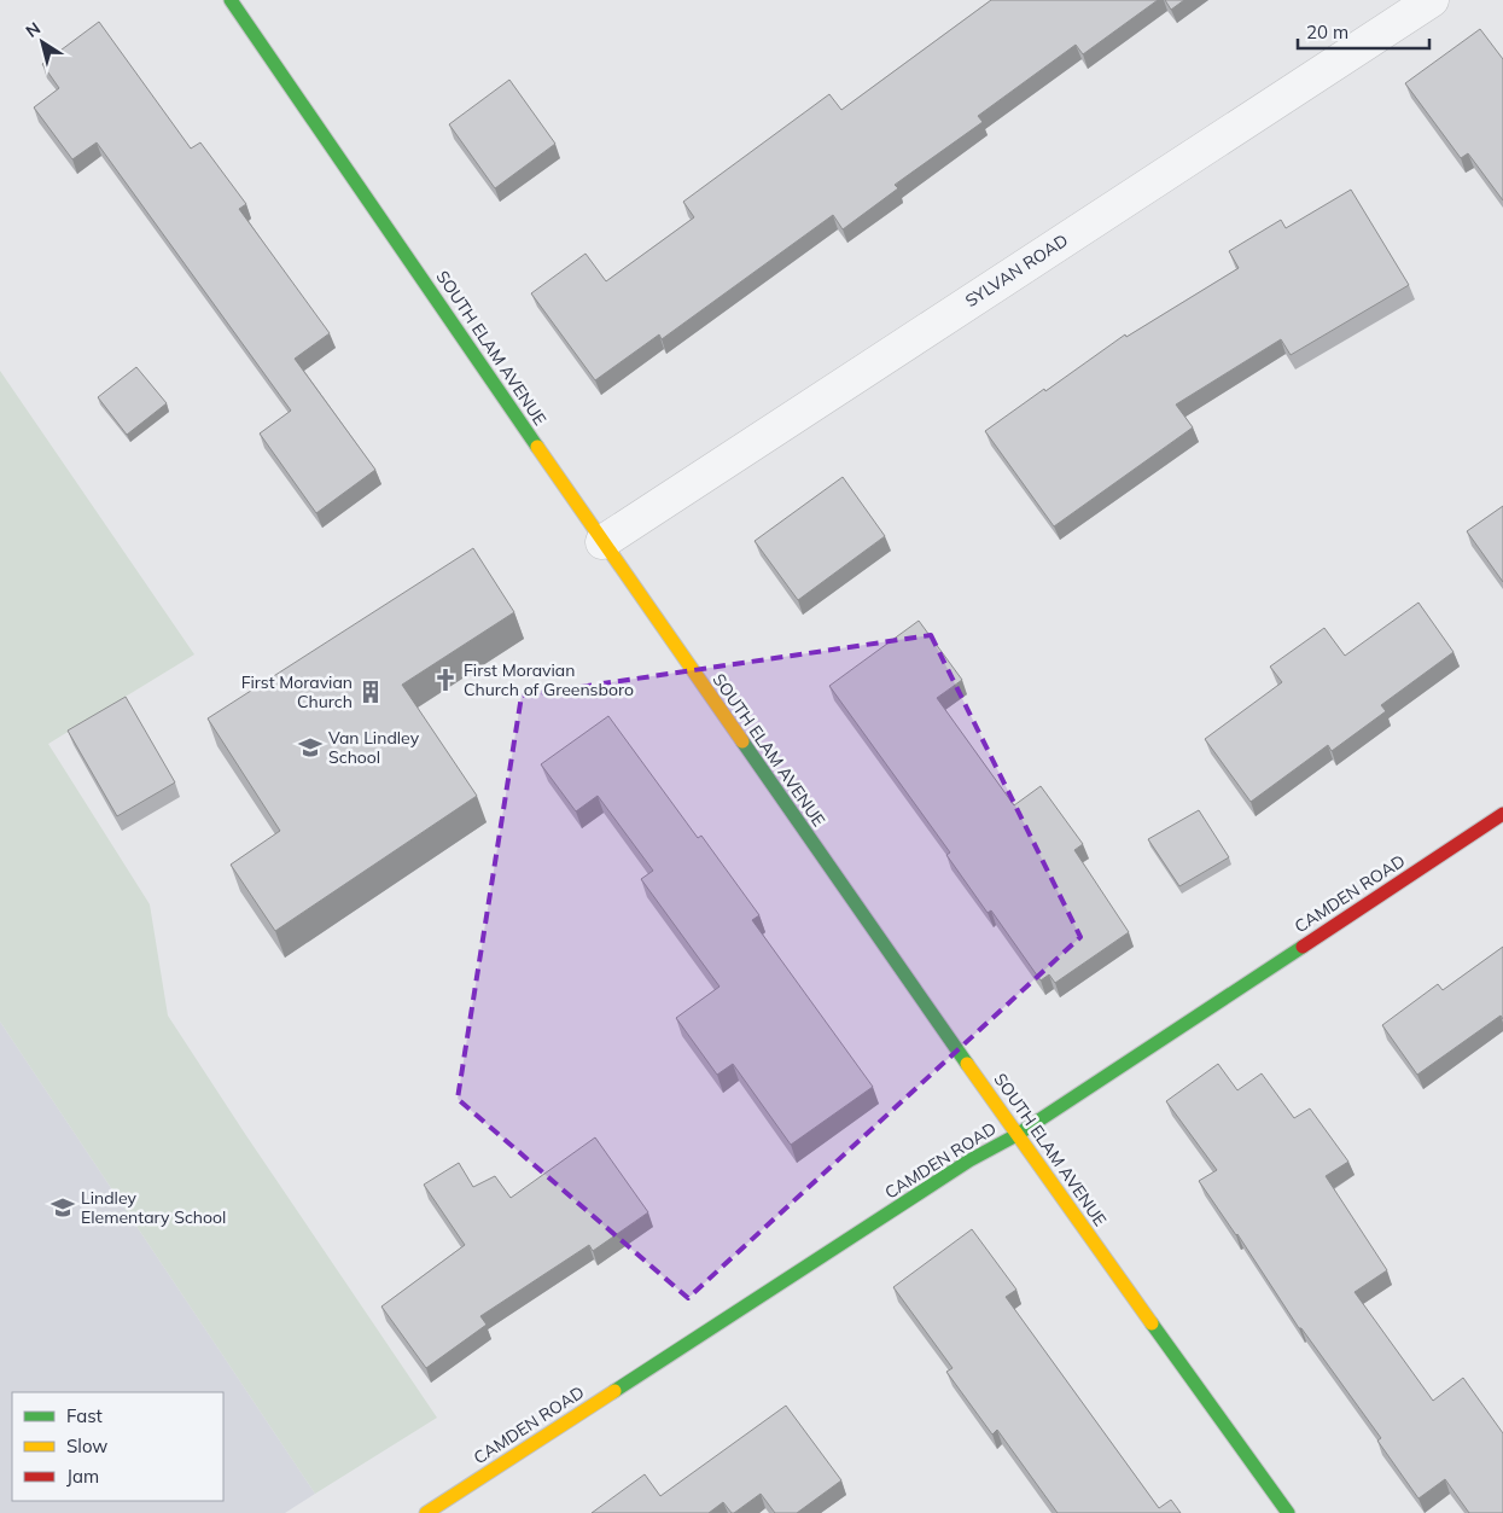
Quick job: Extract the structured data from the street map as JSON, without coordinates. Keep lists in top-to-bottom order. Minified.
{"streets":{"street":["SYLVAN ROAD","SOUTH ELAM AVENUE","CAMDEN ROAD"]},"crossings":[["SYLVAN ROAD","SOUTH ELAM AVENUE"],["SOUTH ELAM AVENUE","CAMDEN ROAD"]],"places":{"church":["First Moravian Church of Greensboro"],"building":["First Moravian Church"],"school or university":["Van Lindley School","Lindley Elementary School"]},"legend":["Fast","Slow","Jam"],"scale_bar":"20 m","north":"top left"}
